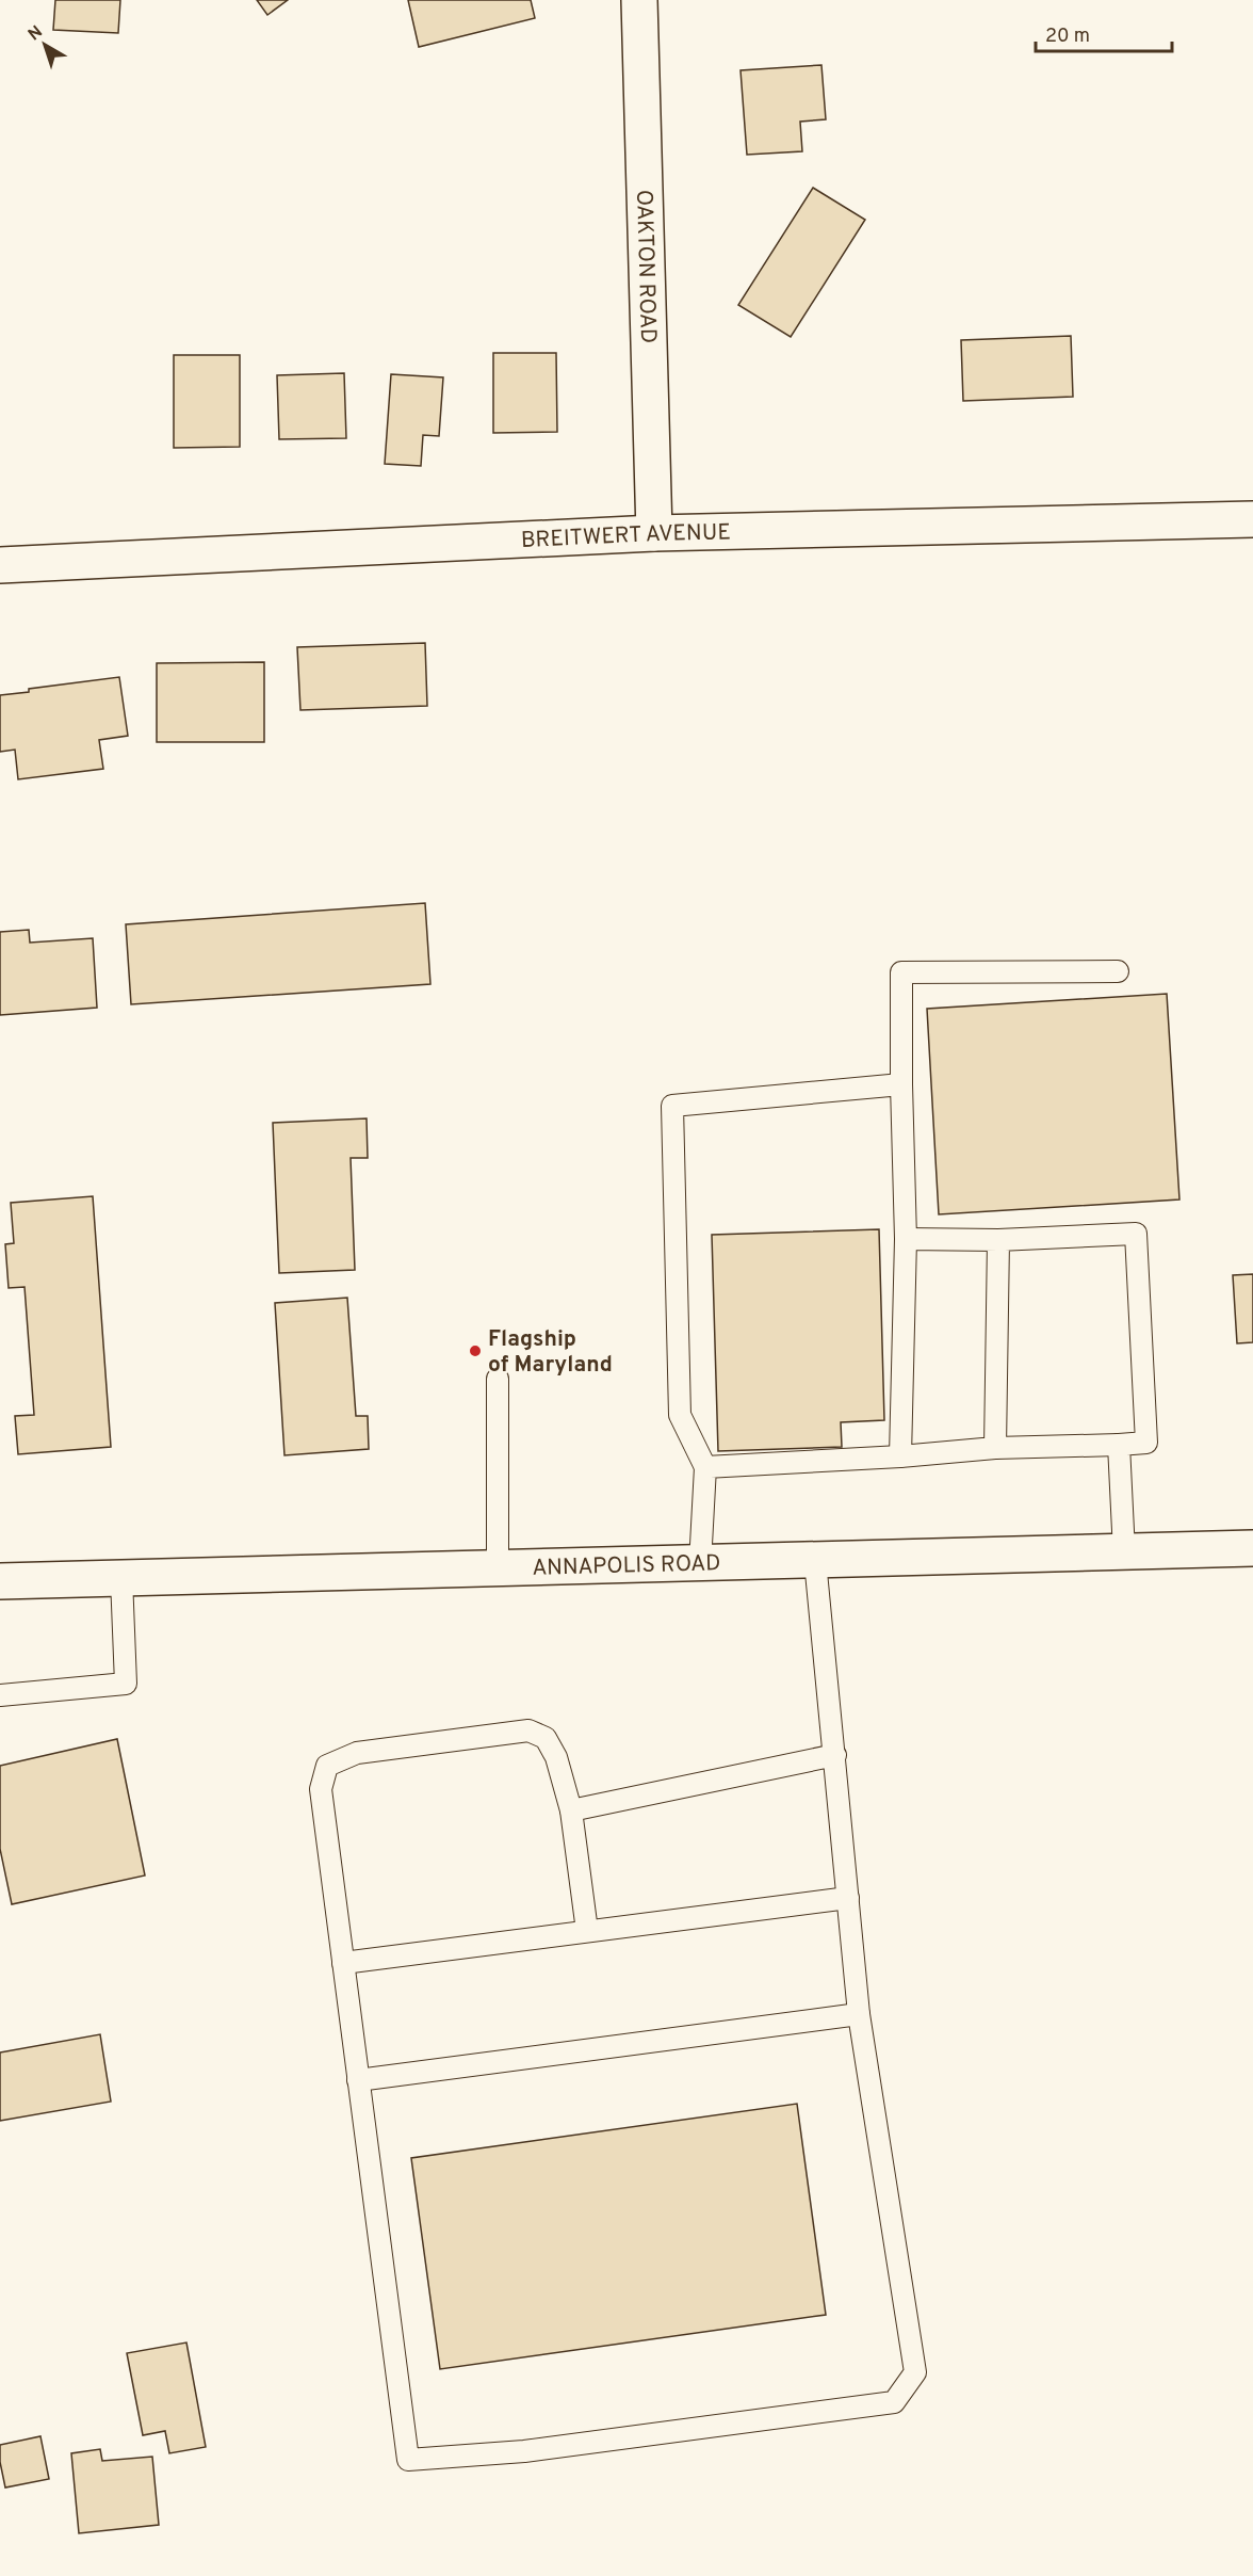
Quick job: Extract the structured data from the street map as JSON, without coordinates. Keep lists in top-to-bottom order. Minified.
{"streets":{"street":["OAKTON ROAD","BREITWERT AVENUE","ANNAPOLIS ROAD"]},"crossings":[["OAKTON ROAD","BREITWERT AVENUE"]],"places":["Flagship of Maryland"],"scale_bar":"20 m","north":"top left"}
